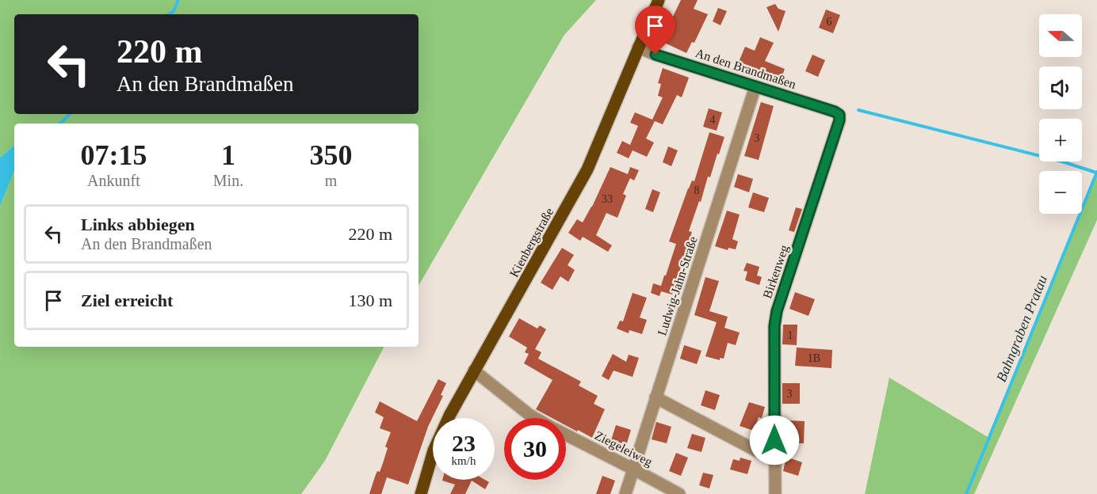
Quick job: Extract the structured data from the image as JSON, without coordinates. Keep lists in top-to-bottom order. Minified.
{"streets":{"main road":["Kienbergstraße"],"street":["An den Brandmaßen","Birkenweg","Ludwig-Jahn-Straße","Ziegeleiweg"]},"crossings":[["An den Brandmaßen","Kienbergstraße"],["An den Brandmaßen","Birkenweg"],["An den Brandmaßen","Ludwig-Jahn-Straße"],["Kienbergstraße","Ziegeleiweg"],["Ludwig-Jahn-Straße","Ziegeleiweg"]],"water":["Bahngraben Pratau"],"house_numbers":["6","4","3","8","33","1","1B","3"],"north":"left","page":{"map_buttons":["+","−"],"turn":["220 m","An den Brandmaßen"],"eta":["07:15","Ankunft","1","Min.","350","m"],"list":[{"name":"Links abbiegen","note":"An den Brandmaßen","value":"220 m"},{"name":"Ziel erreicht","value":"130 m"}],"speed":"23 km/h","limit":"30"}}
